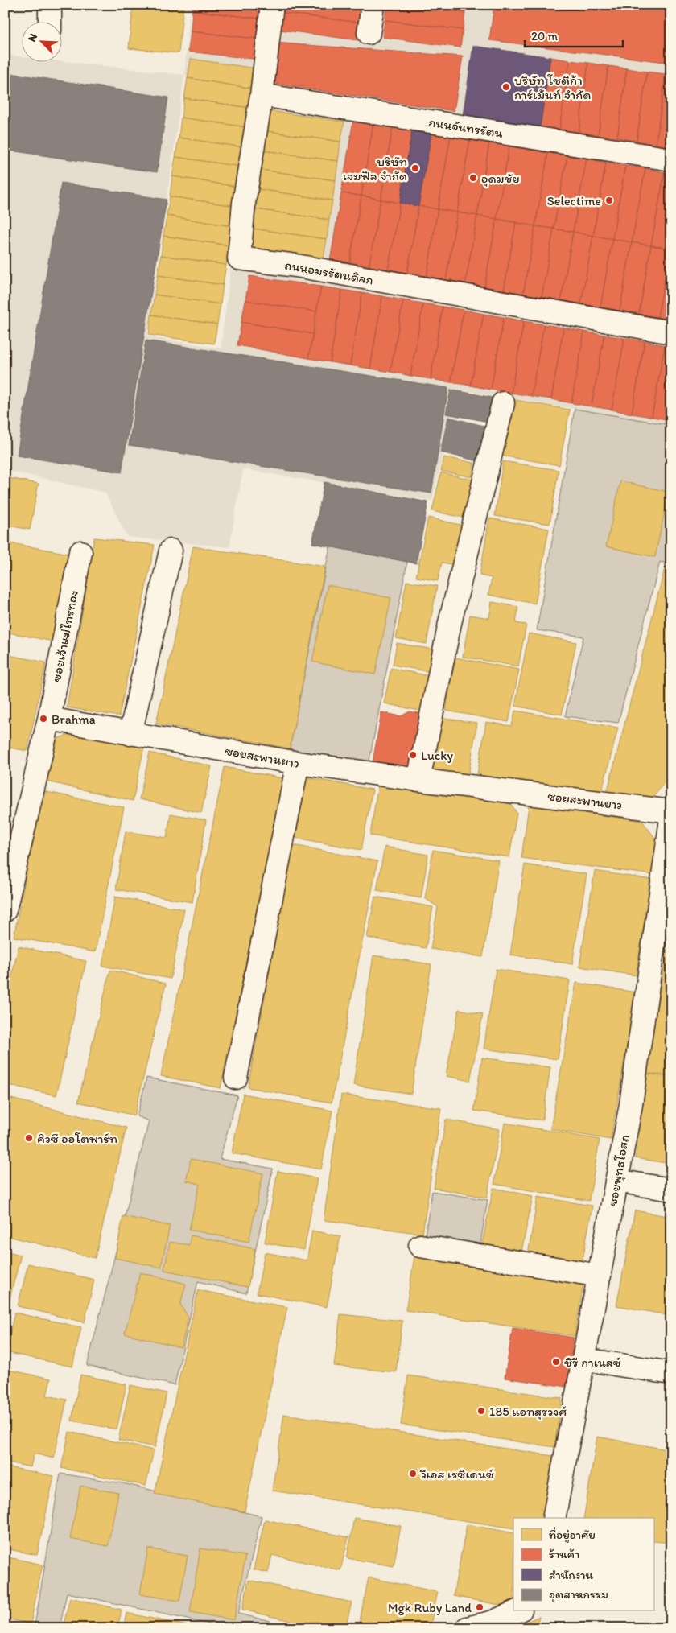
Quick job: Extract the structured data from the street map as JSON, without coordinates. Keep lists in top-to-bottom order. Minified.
{"streets":{"street":["ถนนจันทรรัตน","ถนนอมรรัตนดิลก","ซอยเจ้าแม่ไทรทอง","ซอยสะพานยาว","ซอยพุทธโอสถ"]},"crossings":[["ถนนจันทรรัตน","ถนนอมรรัตนดิลก"],["ซอยเจ้าแม่ไทรทอง","ซอยสะพานยาว"]],"places":["บริษัท โชติก้า การ์เม้นท์ จำกัด","บริษัท เจมฟิล จํากัด","อุดมชัย","Selectime","Brahma","Lucky","คิวซี ออโตพาร์ท","ชิรี กาเนสซ์","185 แอทสุรวงศ์","วีเอส เรซิเดนซ์","Mgk Ruby Land"],"legend":["ที่อยู่อาศัย","ร้านค้า","สำนักงาน","อุตสาหกรรม"],"scale_bar":"20 m","north":"top left"}
